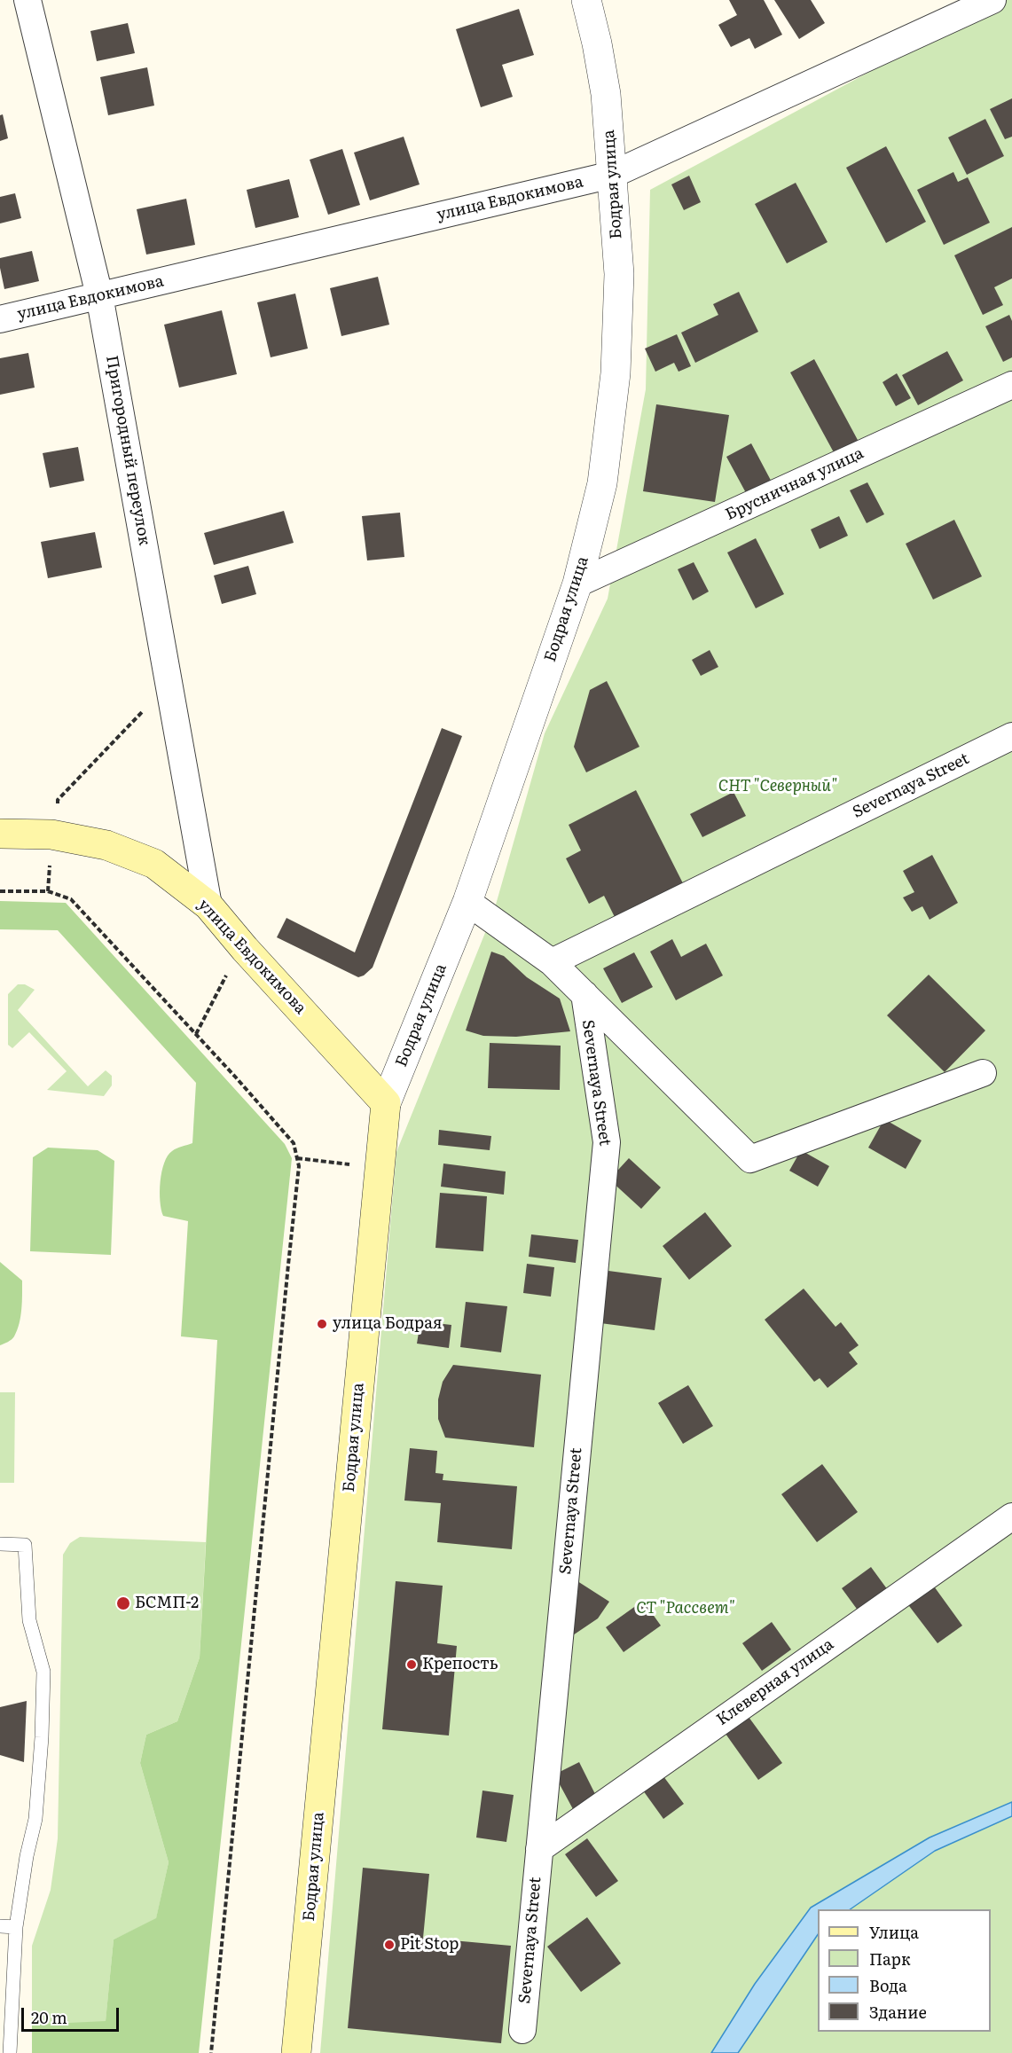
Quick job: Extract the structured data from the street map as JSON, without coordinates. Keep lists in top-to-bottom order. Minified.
{"streets":{"main road":["Бодрая улица","улица Евдокимова"],"street":["Пригородный переулок","Брусничная улица","Severnaya Street","Клеверная улица"]},"crossings":[["Бодрая улица","улица Евдокимова"],["Бодрая улица","Брусничная улица"],["Бодрая улица","Severnaya Street"],["улица Евдокимова","Пригородный переулок"],["Severnaya Street","Клеверная улица"]],"parks":["СНТ \"Северный\"","СТ \"Рассвет\""],"places":["улица Бодрая","БСМП-2","Крепость","Pit Stop"],"legend":["Улица","Парк","Вода","Здание"],"scale_bar":"20 m"}
